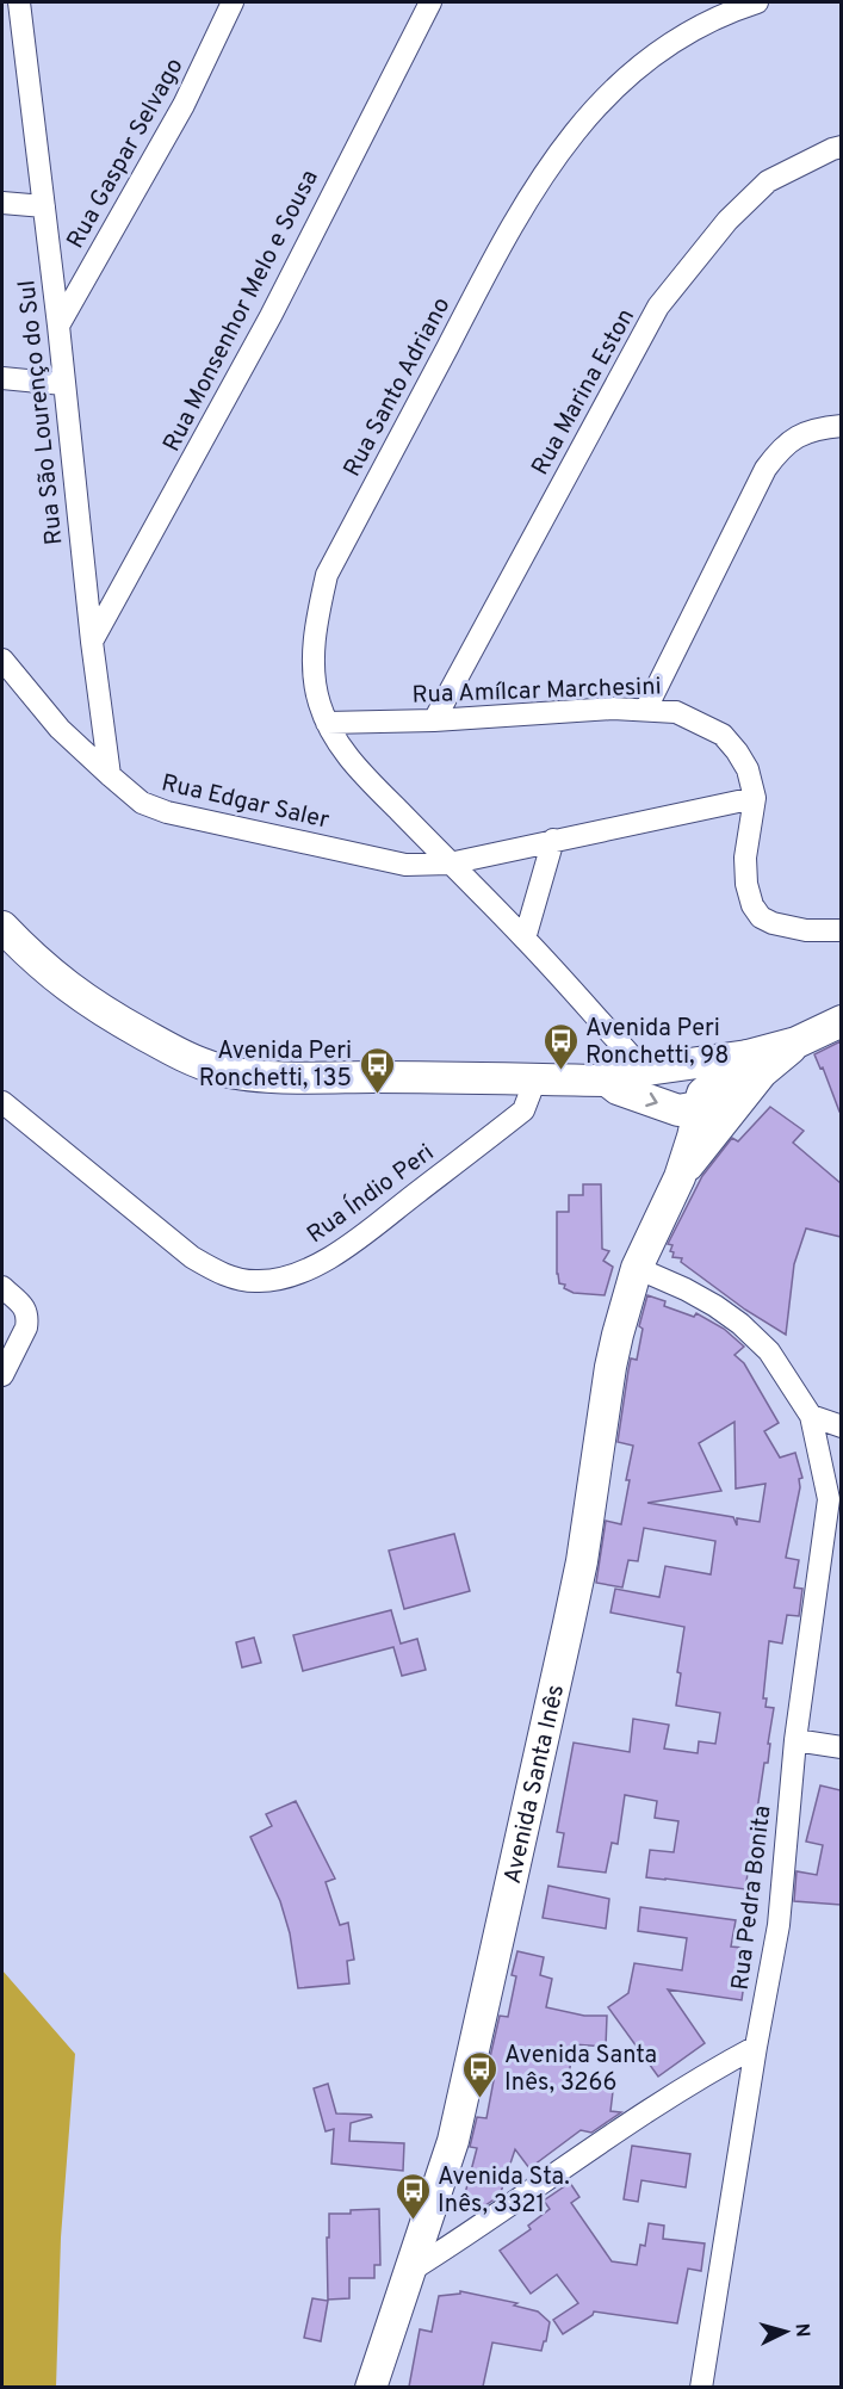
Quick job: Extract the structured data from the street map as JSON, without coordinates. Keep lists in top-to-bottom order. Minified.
{"streets":{"main road":["Avenida Santa Inês"],"street":["Rua Gaspar Selvago","Rua Monsenhor Melo e Sousa","Rua Santo Adriano","Rua Marina Eston","Rua São Lourenço do Sul","Rua Amílcar Marchesini","Rua Edgar Saler","Rua Índio Peri","Rua Pedra Bonita"]},"crossings":[["Rua Gaspar Selvago","Rua São Lourenço do Sul"],["Rua Monsenhor Melo e Sousa","Rua São Lourenço do Sul"],["Rua Santo Adriano","Rua Amílcar Marchesini"],["Rua Santo Adriano","Rua Edgar Saler"],["Rua Marina Eston","Rua Amílcar Marchesini"],["Rua São Lourenço do Sul","Rua Edgar Saler"],["Rua Amílcar Marchesini","Rua Edgar Saler"]],"places":{"bus stop":["Avenida Peri Ronchetti, 98","Avenida Peri Ronchetti, 135","Avenida Santa Inês, 3266","Avenida Sta. Inês, 3321"]},"north":"right"}
